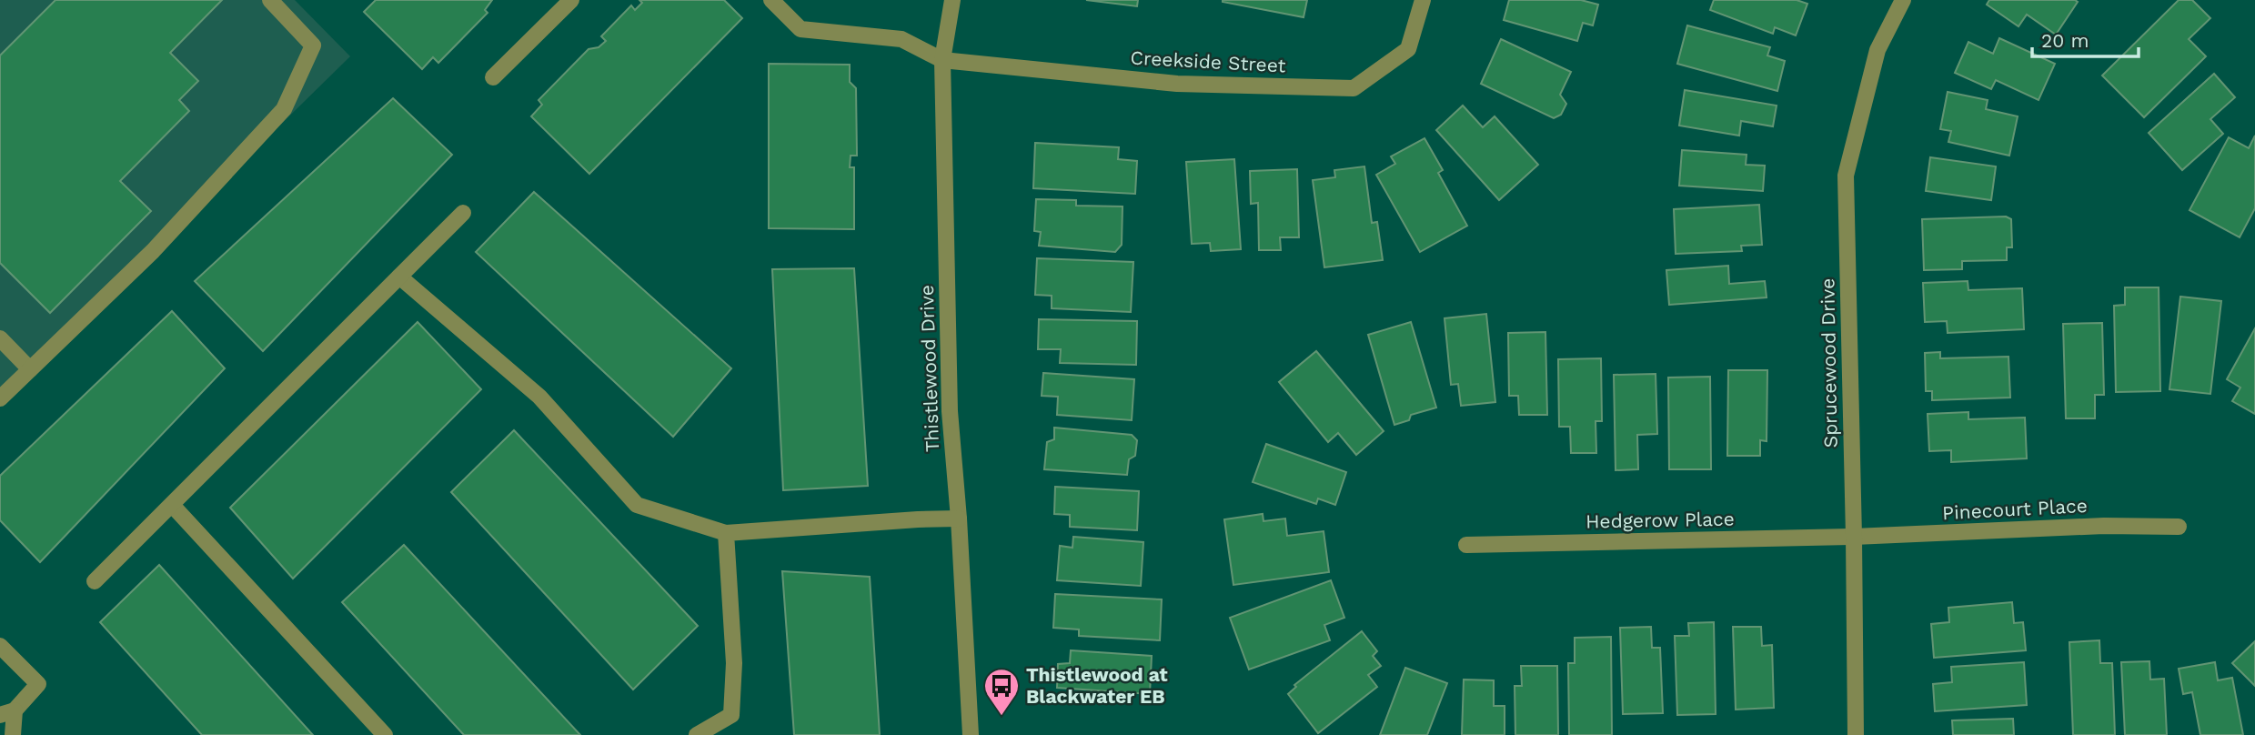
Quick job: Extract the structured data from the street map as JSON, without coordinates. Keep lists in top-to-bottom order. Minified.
{"streets":{"street":["Creekside Street","Sprucewood Drive","Thistlewood Drive","Pinecourt Place","Hedgerow Place"]},"crossings":[["Creekside Street","Thistlewood Drive"],["Sprucewood Drive","Pinecourt Place"],["Sprucewood Drive","Hedgerow Place"],["Pinecourt Place","Hedgerow Place"]],"places":{"bus stop":["Thistlewood at Blackwater EB"]},"scale_bar":"20 m"}
